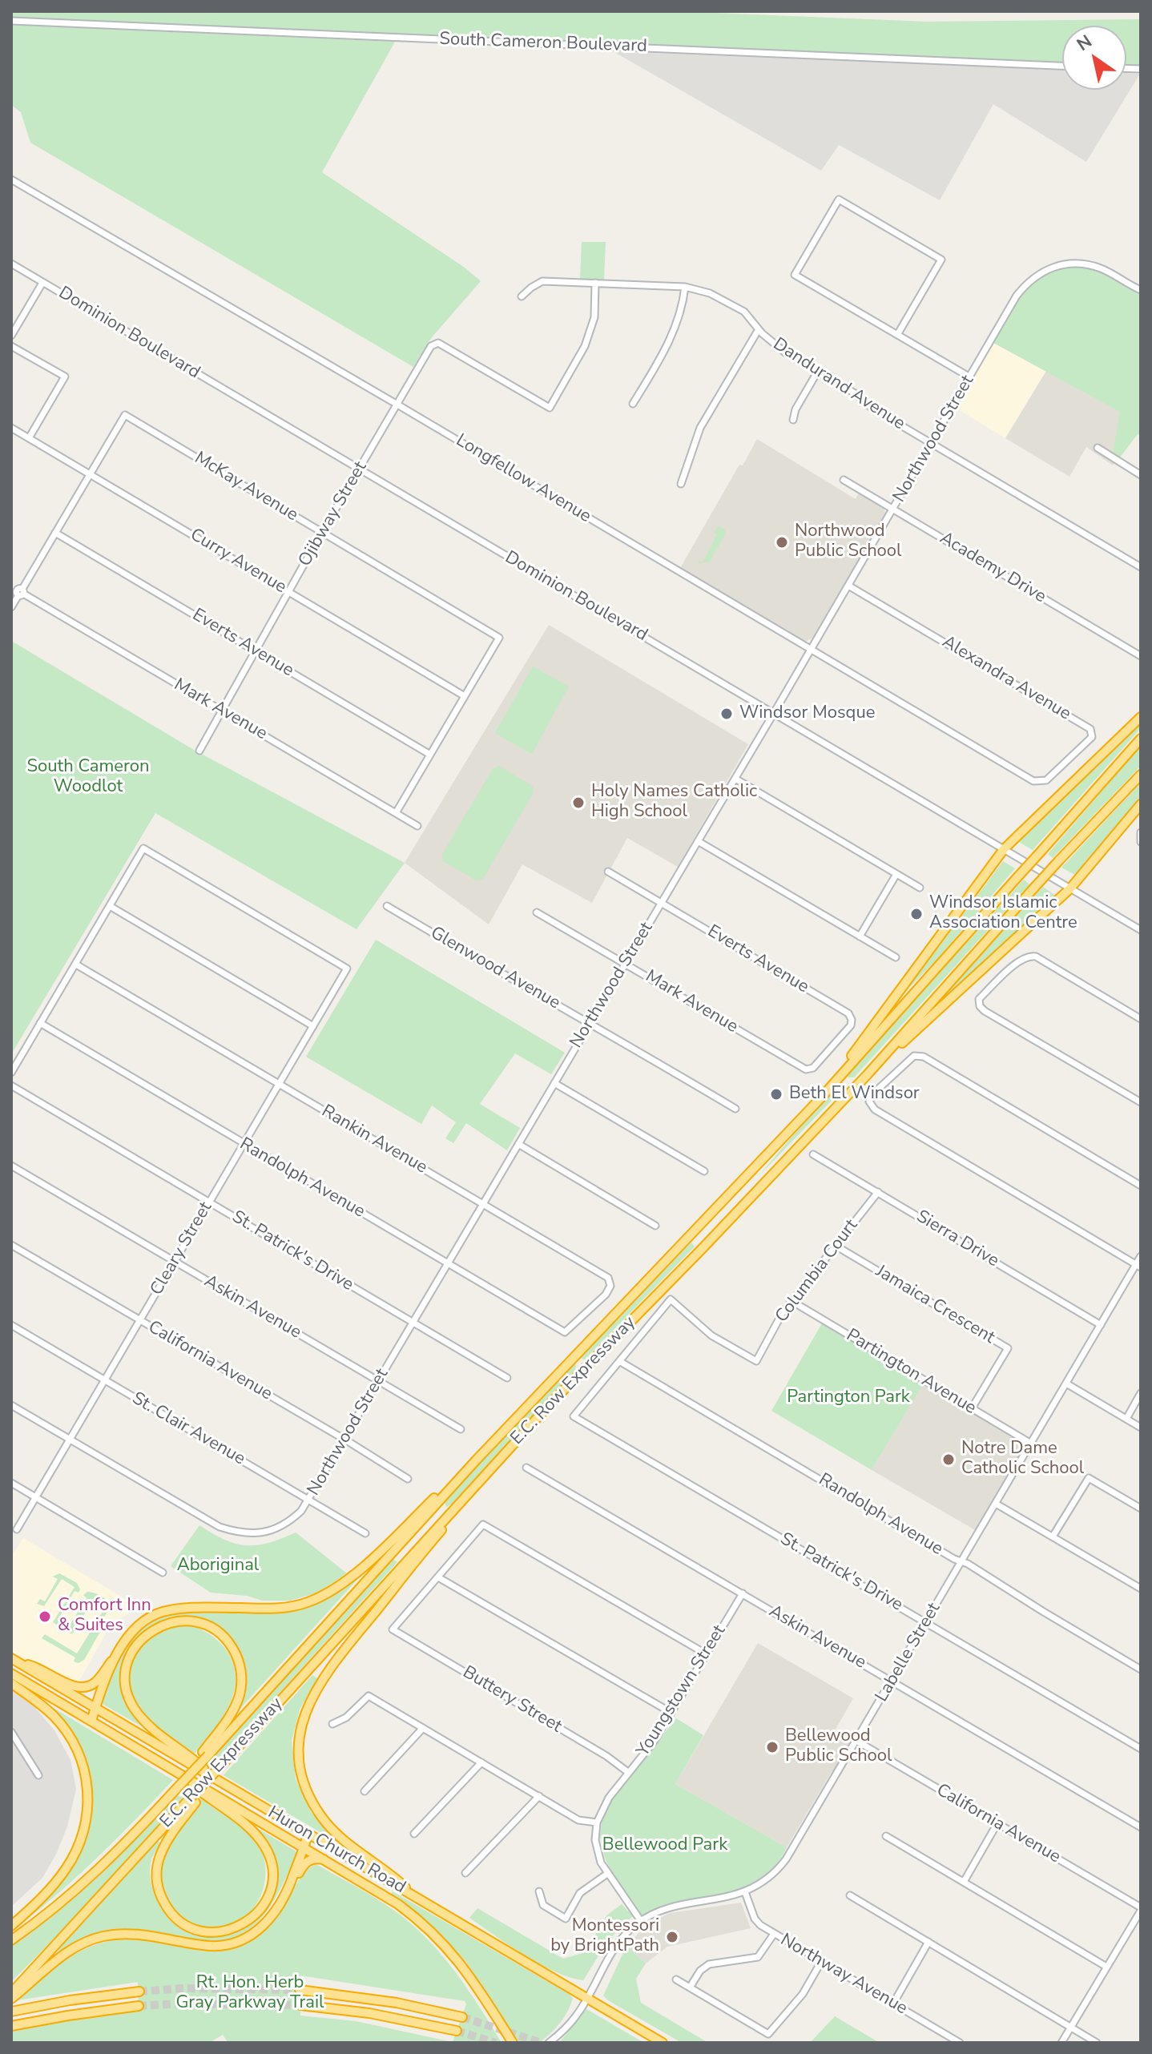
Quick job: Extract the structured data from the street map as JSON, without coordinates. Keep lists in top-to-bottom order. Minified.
{"streets":{"highway":["E.C. Row Expressway","Huron Church Road"],"street":["South Cameron Boulevard","Dominion Boulevard","Dandurand Avenue","Northwood Street","Longfellow Avenue","McKay Avenue","Ojibway Street","Curry Avenue","Academy Drive","Everts Avenue","Alexandra Avenue","Mark Avenue","Glenwood Avenue","Rankin Avenue","Randolph Avenue","Sierra Drive","Cleary Street","St. Patrick's Drive","Columbia Court","Jamaica Crescent","Askin Avenue","California Avenue","Partington Avenue","St. Clair Avenue","Labelle Street","Youngstown Street","Buttery Street","Northway Avenue"]},"crossings":[["Dominion Boulevard","Northwood Street"],["Dominion Boulevard","Ojibway Street"],["Dandurand Avenue","Northwood Street"],["Dandurand Avenue","Ojibway Street"],["Northwood Street","Longfellow Avenue"],["Northwood Street","Academy Drive"],["Northwood Street","Everts Avenue"],["Northwood Street","Alexandra Avenue"],["Northwood Street","Mark Avenue"],["Northwood Street","Glenwood Avenue"],["Northwood Street","Rankin Avenue"],["Northwood Street","Randolph Avenue"],["Northwood Street","Cleary Street"],["Northwood Street","St. Patrick's Drive"],["Northwood Street","Askin Avenue"],["Northwood Street","California Avenue"],["Northwood Street","St. Clair Avenue"],["Longfellow Avenue","Ojibway Street"],["Longfellow Avenue","Alexandra Avenue"],["McKay Avenue","Ojibway Street"],["McKay Avenue","Curry Avenue"],["Ojibway Street","Curry Avenue"],["Ojibway Street","Everts Avenue"],["Ojibway Street","Mark Avenue"],["Everts Avenue","Mark Avenue"],["Rankin Avenue","Randolph Avenue"],["Rankin Avenue","Cleary Street"],["Randolph Avenue","Cleary Street"],["Randolph Avenue","St. Patrick's Drive"],["Randolph Avenue","Columbia Court"],["Randolph Avenue","Labelle Street"],["Sierra Drive","Columbia Court"],["Sierra Drive","Labelle Street"],["Cleary Street","St. Patrick's Drive"],["Cleary Street","Askin Avenue"],["Cleary Street","California Avenue"],["Cleary Street","St. Clair Avenue"],["St. Patrick's Drive","Columbia Court"],["St. Patrick's Drive","Labelle Street"],["Columbia Court","Jamaica Crescent"],["Columbia Court","Partington Avenue"],["Jamaica Crescent","Partington Avenue"],["Askin Avenue","Labelle Street"],["Askin Avenue","Youngstown Street"],["California Avenue","Labelle Street"],["Partington Avenue","Labelle Street"],["E.C. Row Expressway","Huron Church Road"],["Labelle Street","Huron Church Road"],["Labelle Street","Northway Avenue"],["Youngstown Street","Buttery Street"]],"parks":["South Cameron Woodlot","Partington Park","Aboriginal","Bellewood Park","Rt. Hon. Herb Gray Parkway Trail"],"places":["Northwood Public School","Windsor Mosque","Holy Names Catholic High School","Windsor Islamic Association Centre","Beth El Windsor","Notre Dame Catholic School","Comfort Inn & Suites","Bellewood Public School","Montessori by BrightPath"],"north":"top left"}
